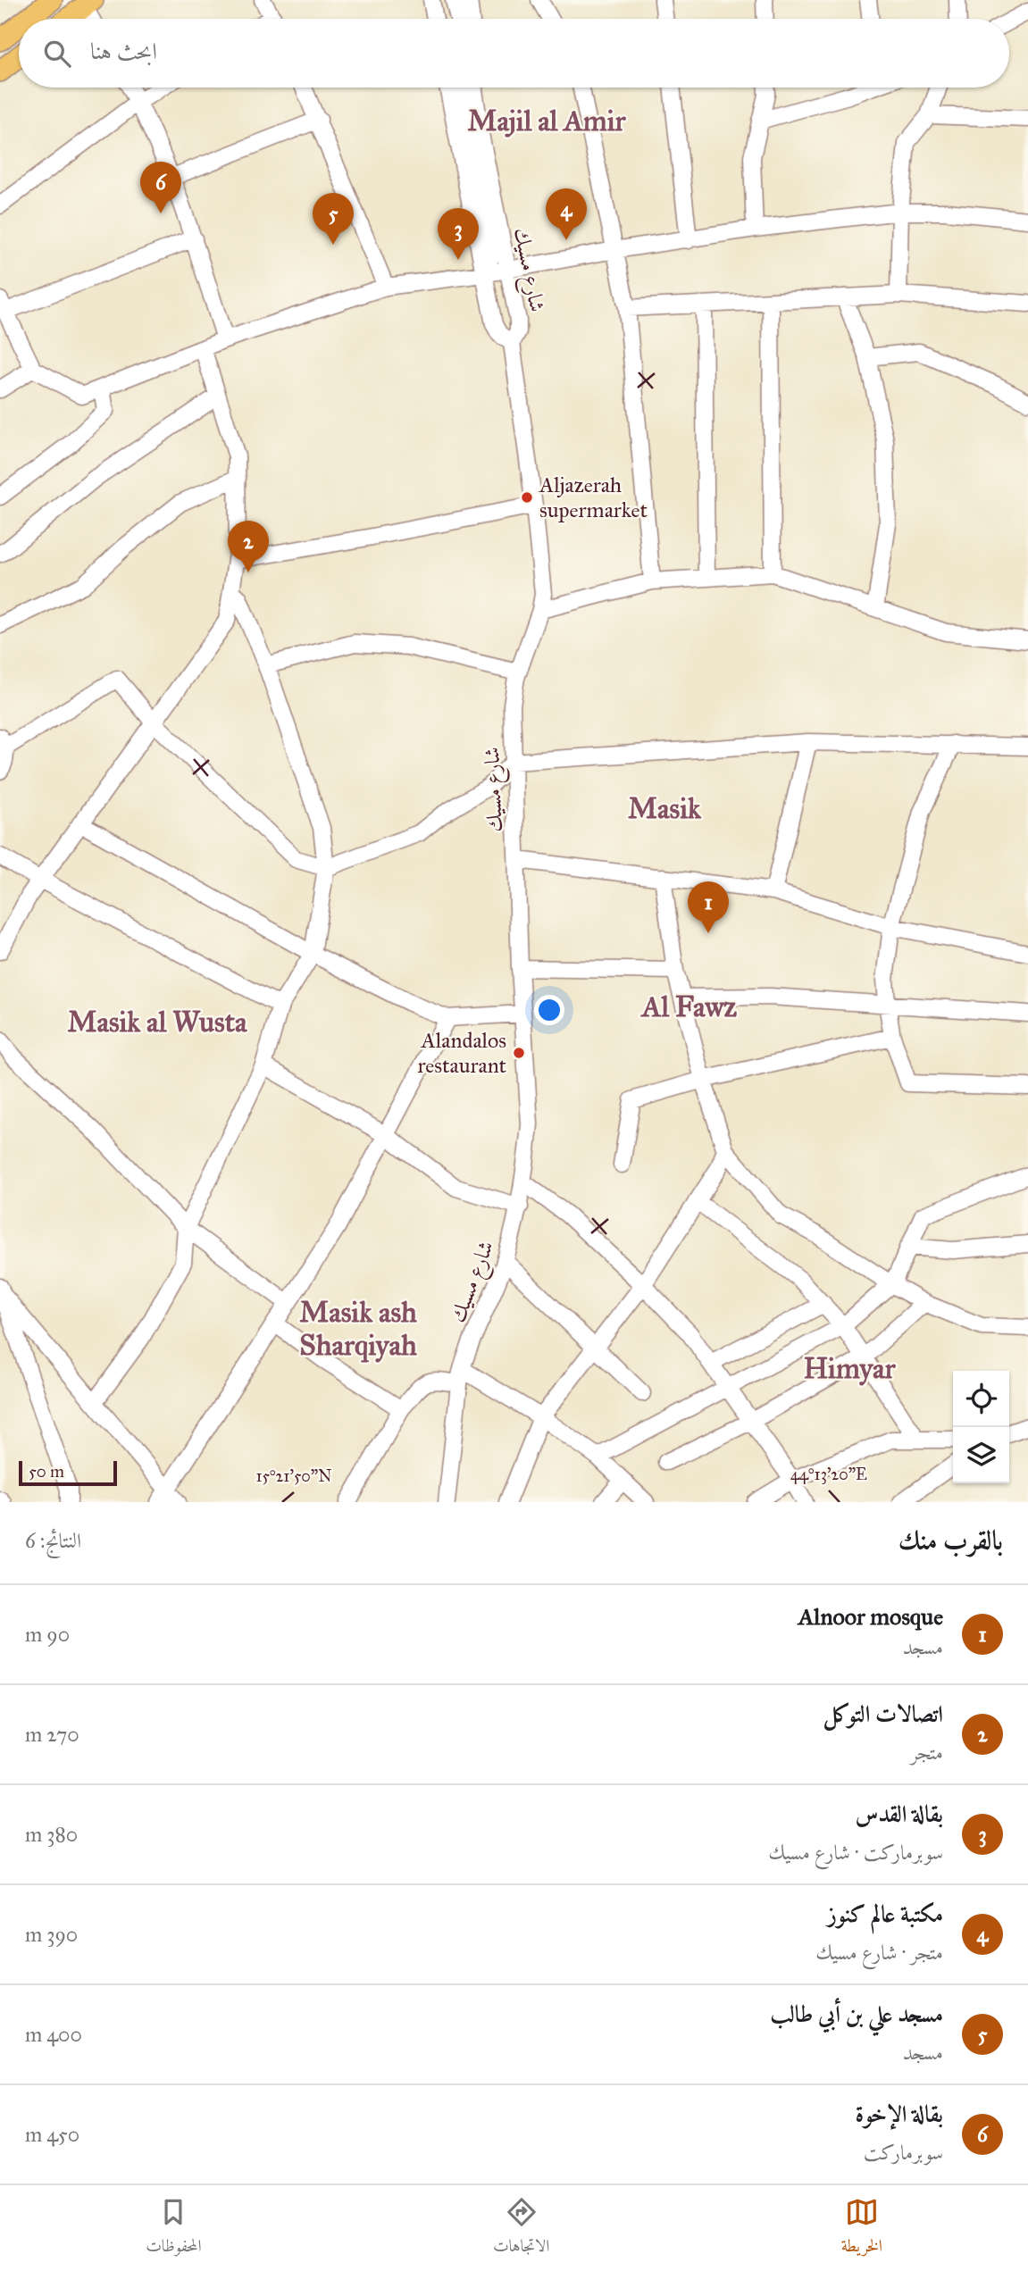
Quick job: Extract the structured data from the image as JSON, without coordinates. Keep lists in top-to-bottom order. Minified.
{"streets":{"street":["شارع مسيك"]},"districts":["Majil al Amir","Masik","Al Fawz","Masik al Wusta","Masik ash Sharqiyah","Himyar"],"places":["Aljazerah supermarket","Alandalos restaurant"],"scale_bar":"50 m","page":{"search":"ابحث هنا","pins":["6","4","5","3","2","1"],"scale":"50 m","heading":["بالقرب منك","النتائج: 6"],"list":[{"mark":"1","name":"Alnoor mosque","note":"مسجد","value":"90 m"},{"mark":"2","name":"اتصالات التوكل","note":"متجر","value":"270 m"},{"mark":"3","name":"بقالة القدس","note":"سوبرماركت · شارع مسيك","value":"380 m"},{"mark":"4","name":"مكتبة عالم كنوز","note":"متجر · شارع مسيك","value":"390 m"},{"mark":"5","name":"مسجد علي بن أبي طالب","note":"مسجد","value":"400 m"},{"mark":"6","name":"بقالة الإخوة","note":"سوبرماركت","value":"450 m"}],"nav":["الخريطة","الاتجاهات","المحفوظات"]},"coordinates":["44°13'20\"E","15°21'50\"N"]}
